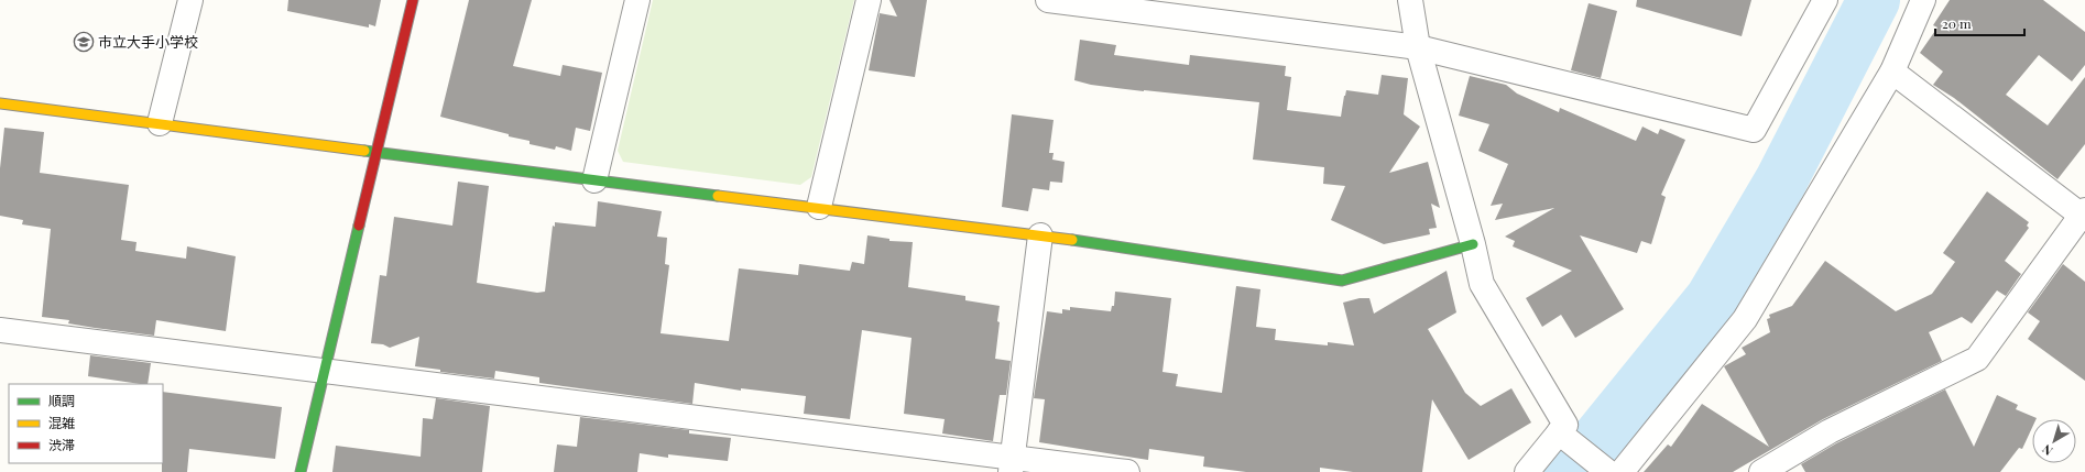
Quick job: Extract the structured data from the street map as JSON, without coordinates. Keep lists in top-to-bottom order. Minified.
{"places":{"school or university":["市立大手小学校"]},"legend":["順調","混雑","渋滞"],"scale_bar":"20 m","north":"bottom left"}
